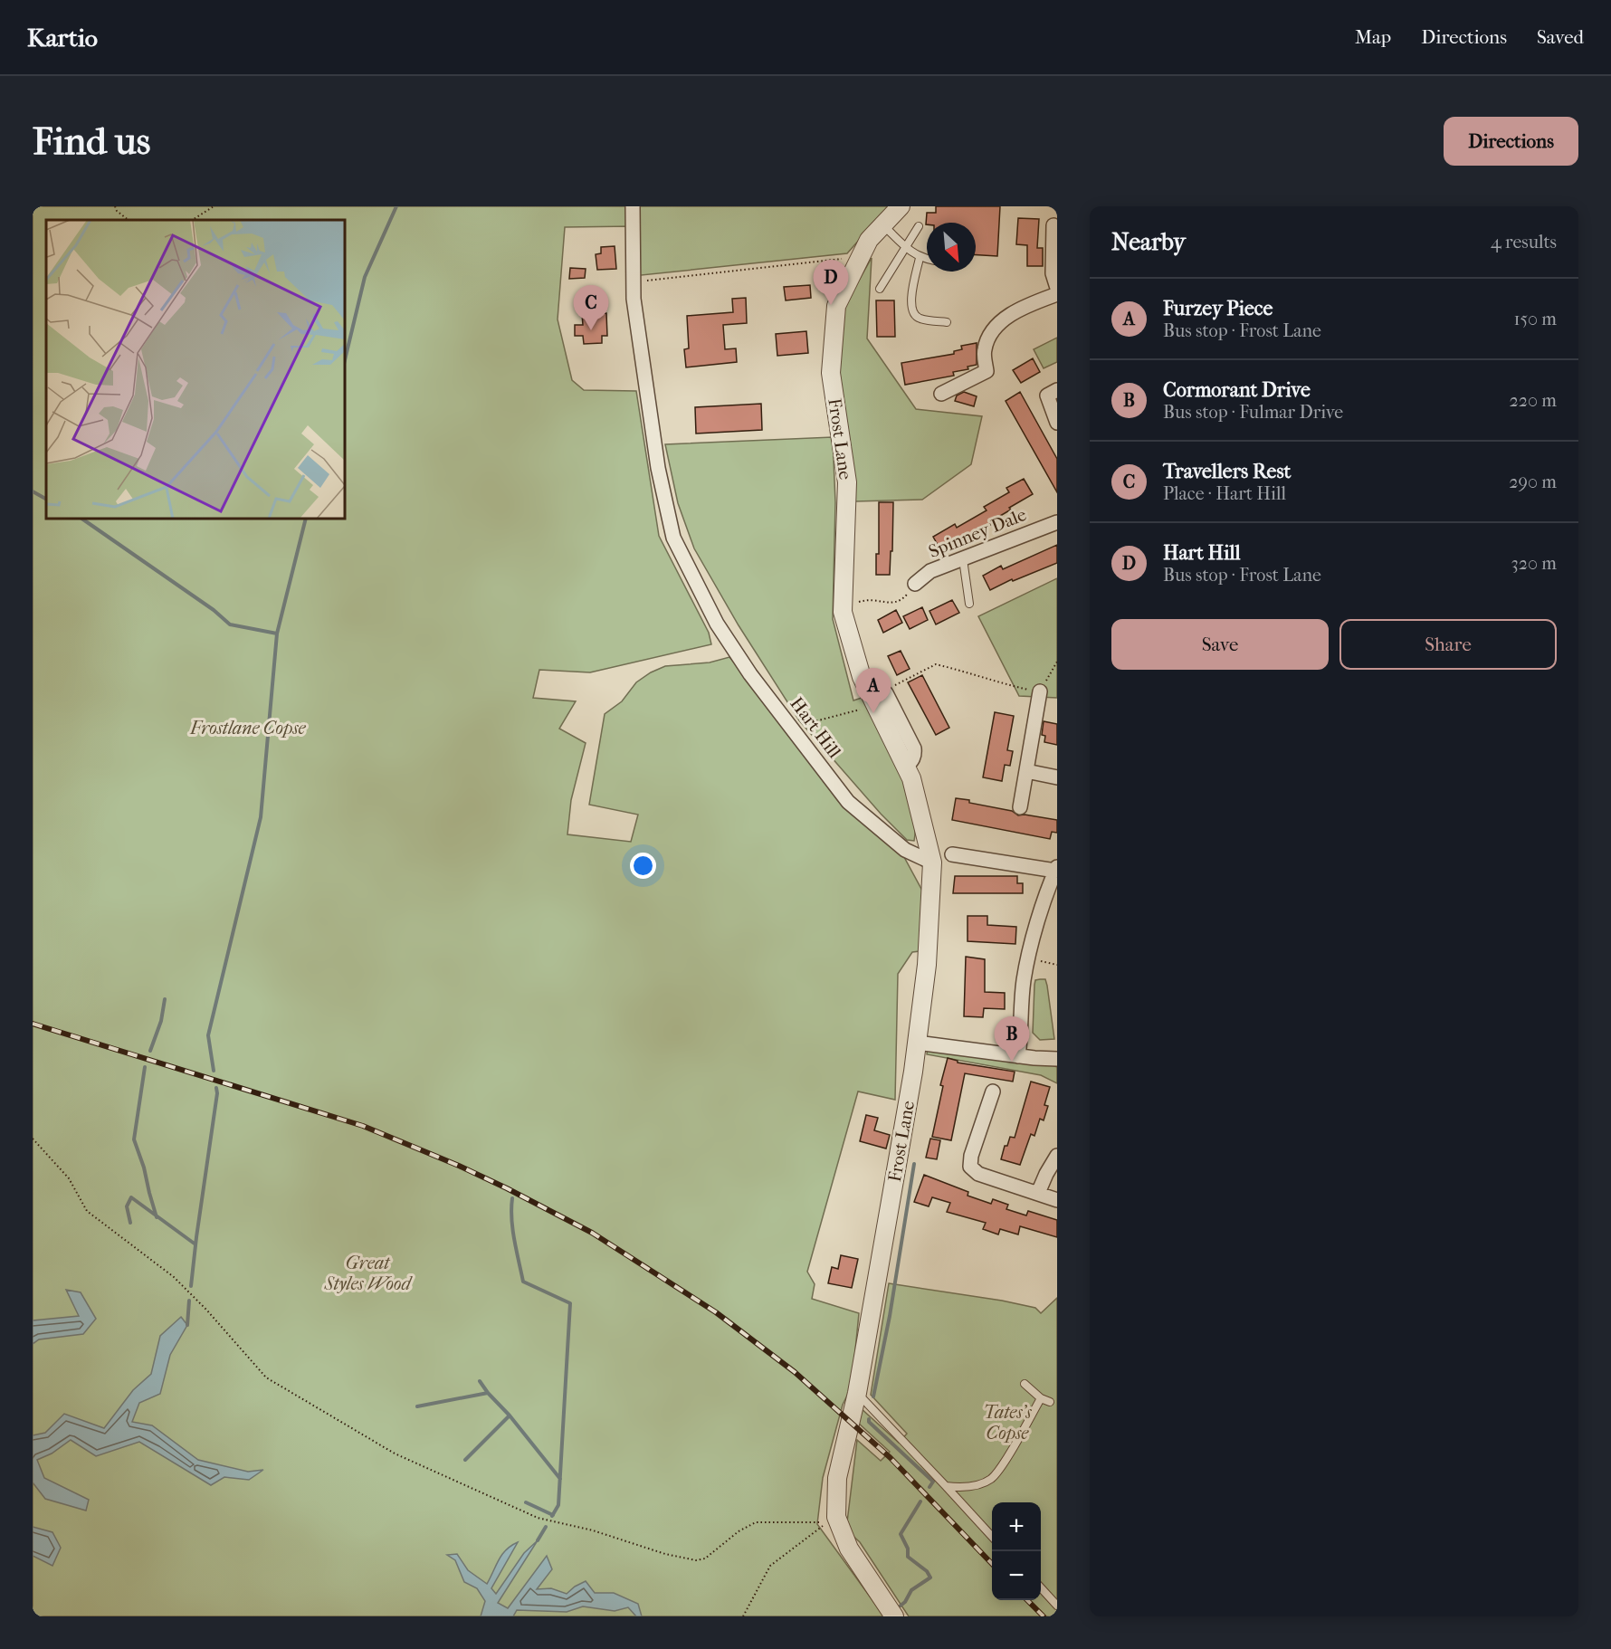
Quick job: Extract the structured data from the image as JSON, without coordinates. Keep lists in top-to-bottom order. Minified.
{"streets":{"street":["Frost Lane","Spinney Dale","Hart Hill"]},"crossings":[["Frost Lane","Hart Hill"]],"parks":["Frostlane Copse","Great Styles Wood","Tates's Copse"],"north":"bottom right","page":{"header":"Kartio","nav":["Map","Directions","Saved"],"buttons":["Directions",["Save","Share"]],"title":"Find us","heading":["Nearby","4 results"],"pins":["D","C","A","B"],"list":[{"mark":"A","name":"Furzey Piece","note":"Bus stop · Frost Lane","value":"150 m"},{"mark":"B","name":"Cormorant Drive","note":"Bus stop · Fulmar Drive","value":"220 m"},{"mark":"C","name":"Travellers Rest","note":"Place · Hart Hill","value":"290 m"},{"mark":"D","name":"Hart Hill","note":"Bus stop · Frost Lane","value":"320 m"}],"map_buttons":["+","−"]}}
